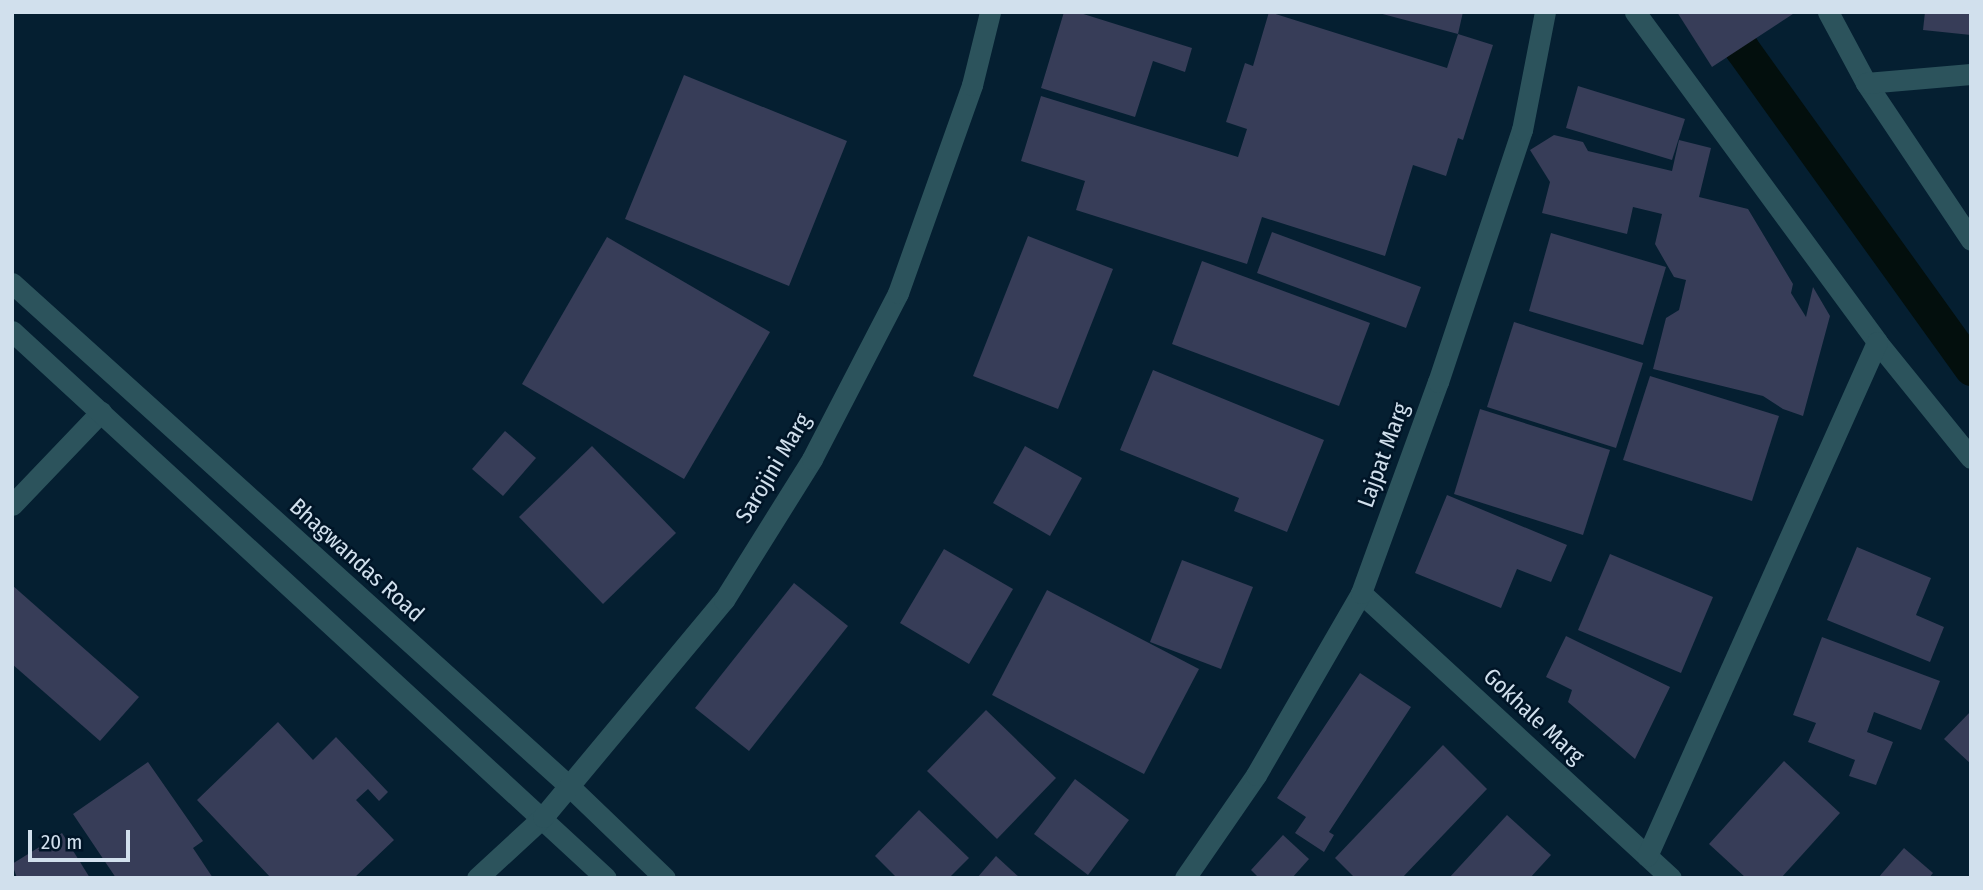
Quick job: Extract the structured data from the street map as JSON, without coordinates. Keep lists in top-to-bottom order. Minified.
{"streets":{"street":["Lajpat Marg","Sarojini Marg","Bhagwandas Road","Gokhale Marg"]},"crossings":[["Lajpat Marg","Gokhale Marg"],["Sarojini Marg","Bhagwandas Road"]],"scale_bar":"20 m"}
